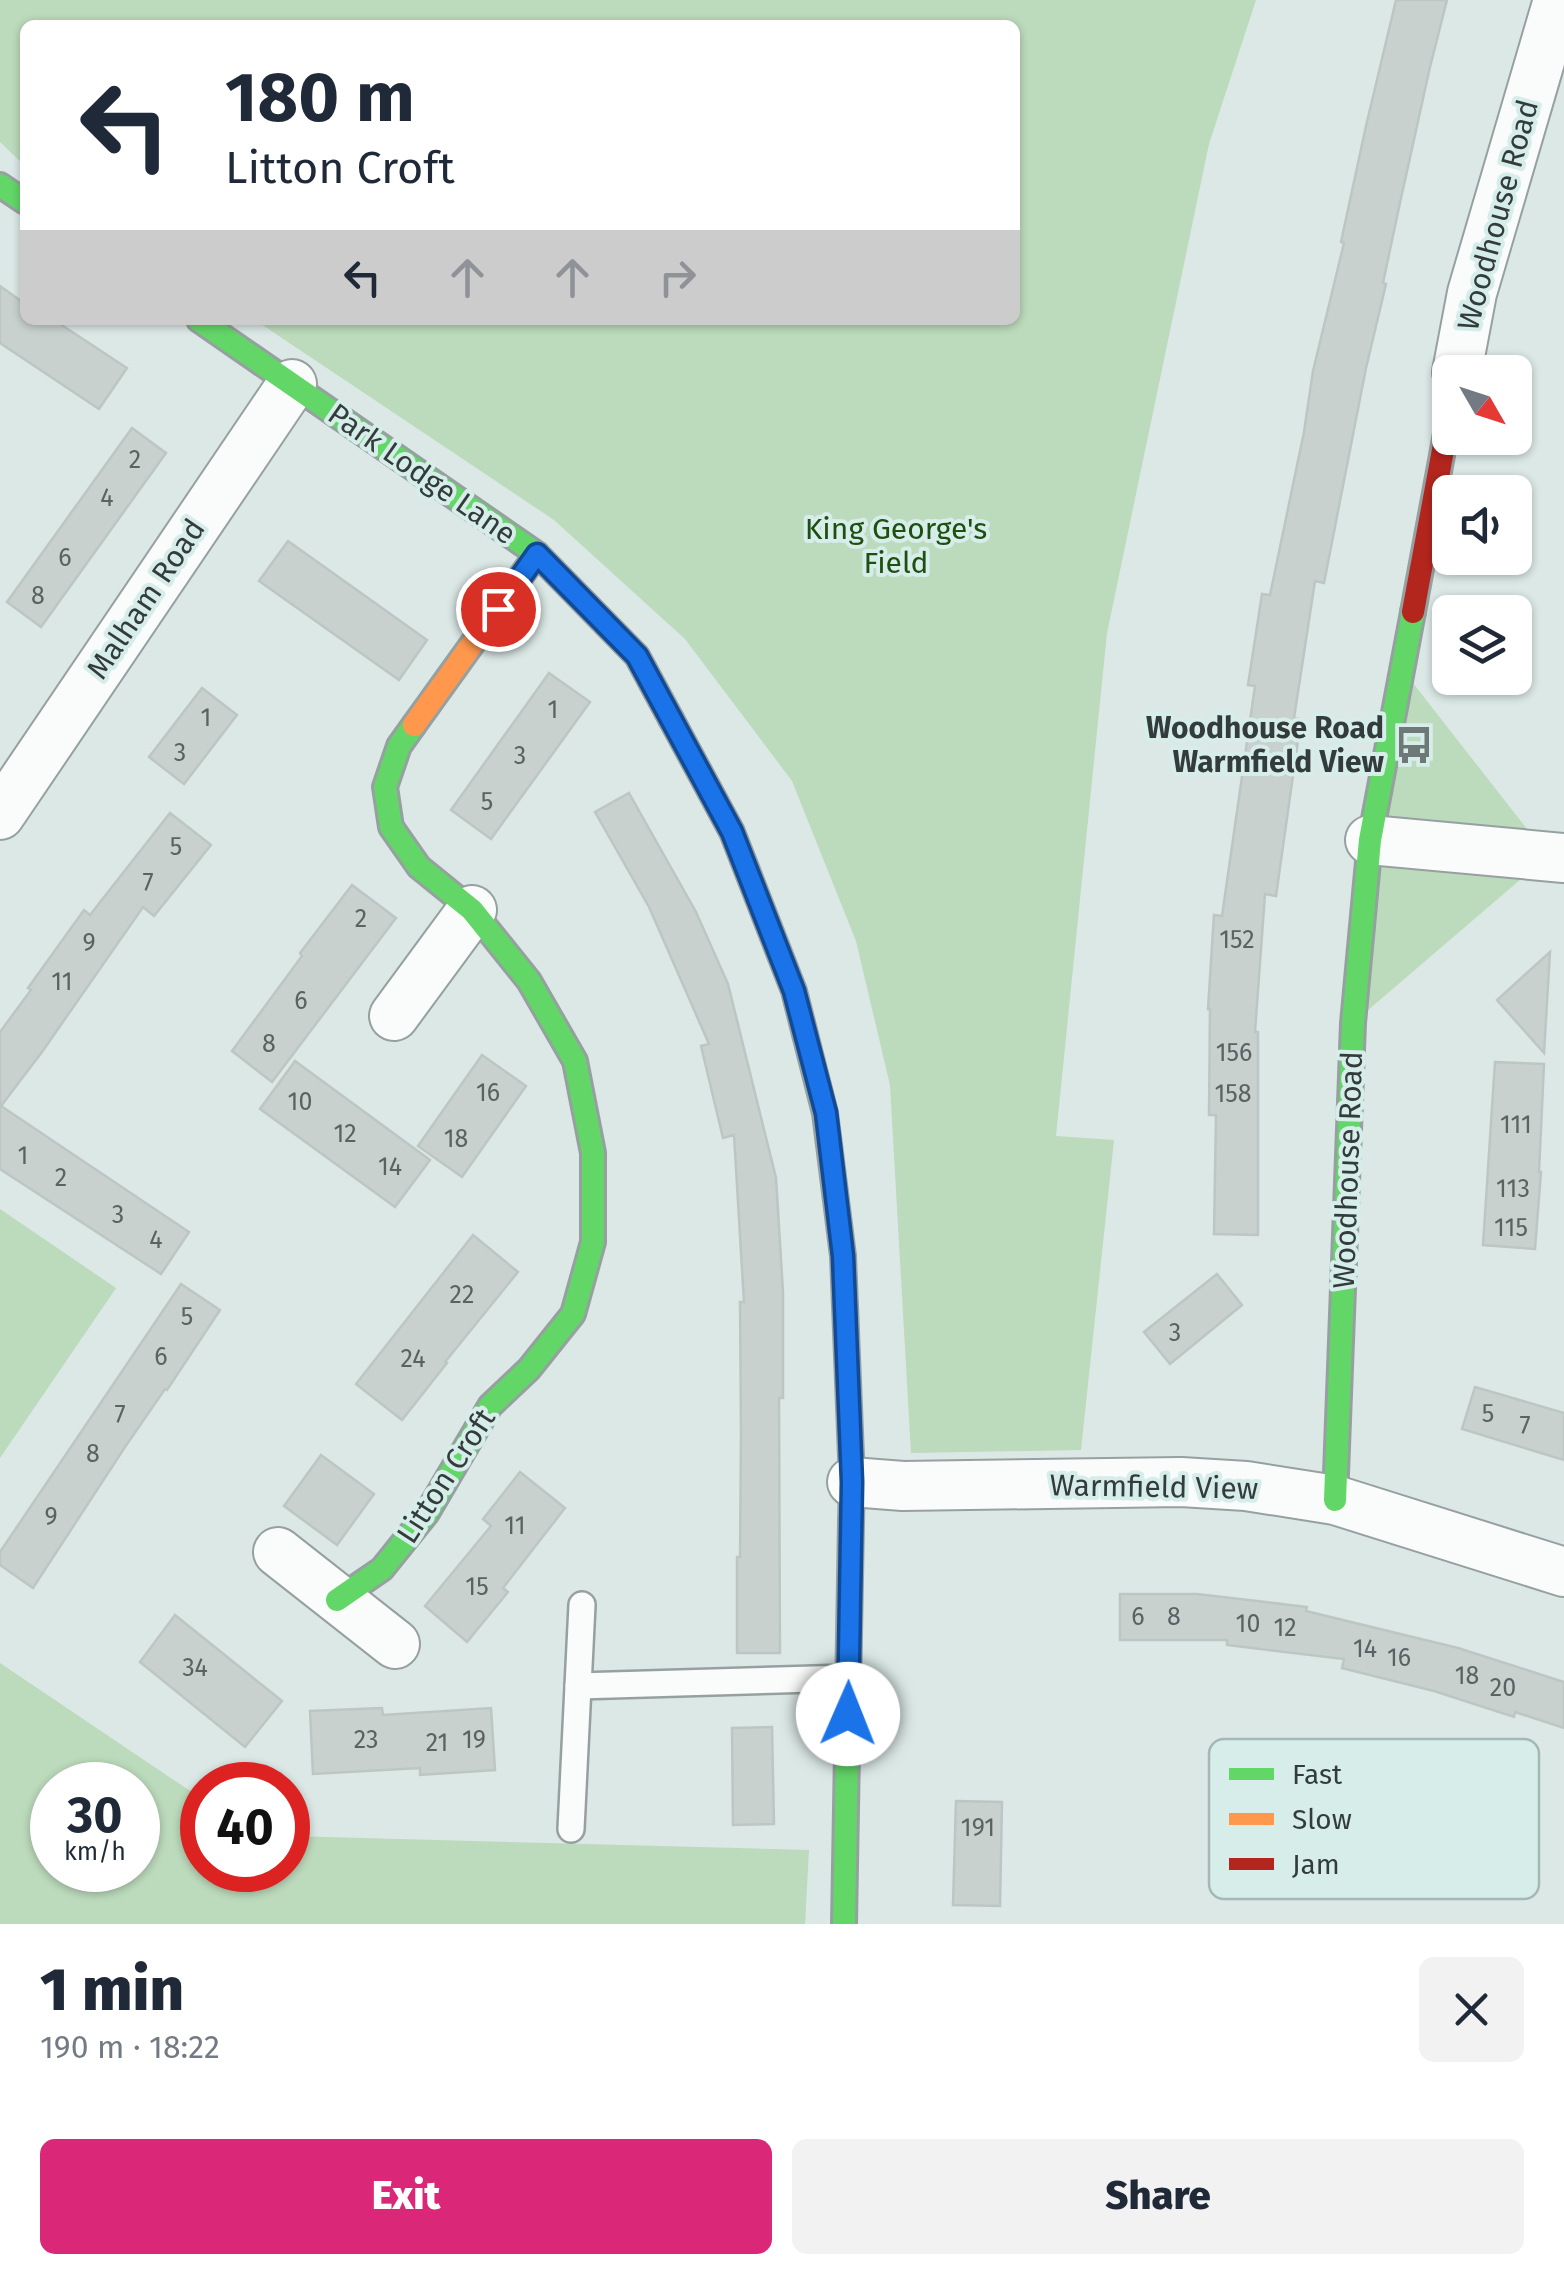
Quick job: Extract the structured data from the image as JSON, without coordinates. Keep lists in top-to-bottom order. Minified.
{"streets":{"street":["Woodhouse Road","Park Lodge Lane","Malham Road","Litton Croft","Warmfield View"]},"crossings":[["Woodhouse Road","Warmfield View"],["Park Lodge Lane","Malham Road"],["Park Lodge Lane","Litton Croft"],["Park Lodge Lane","Warmfield View"]],"parks":["King George's Field"],"places":{"bus stop":["Woodhouse Road Warmfield View"]},"house_numbers":["2","4","6","8","1","1","3","3","5","5","7","2","152","9","11","6","8","156","16","158","10","111","12","18","1","14","2","113","3","115","4","22","5","3","6","24","7","5","7","8","9","11","15","6","8","10","12","14","16","34","18","20","23","19","21","191"],"legend":["Fast","Slow","Jam"],"north":"bottom right","page":{"turn":["180 m","Litton Croft"],"speed":"30 km/h","limit":"40","heading":["1 min","190 m · 18:22"],"buttons":["Exit","Share"]}}
